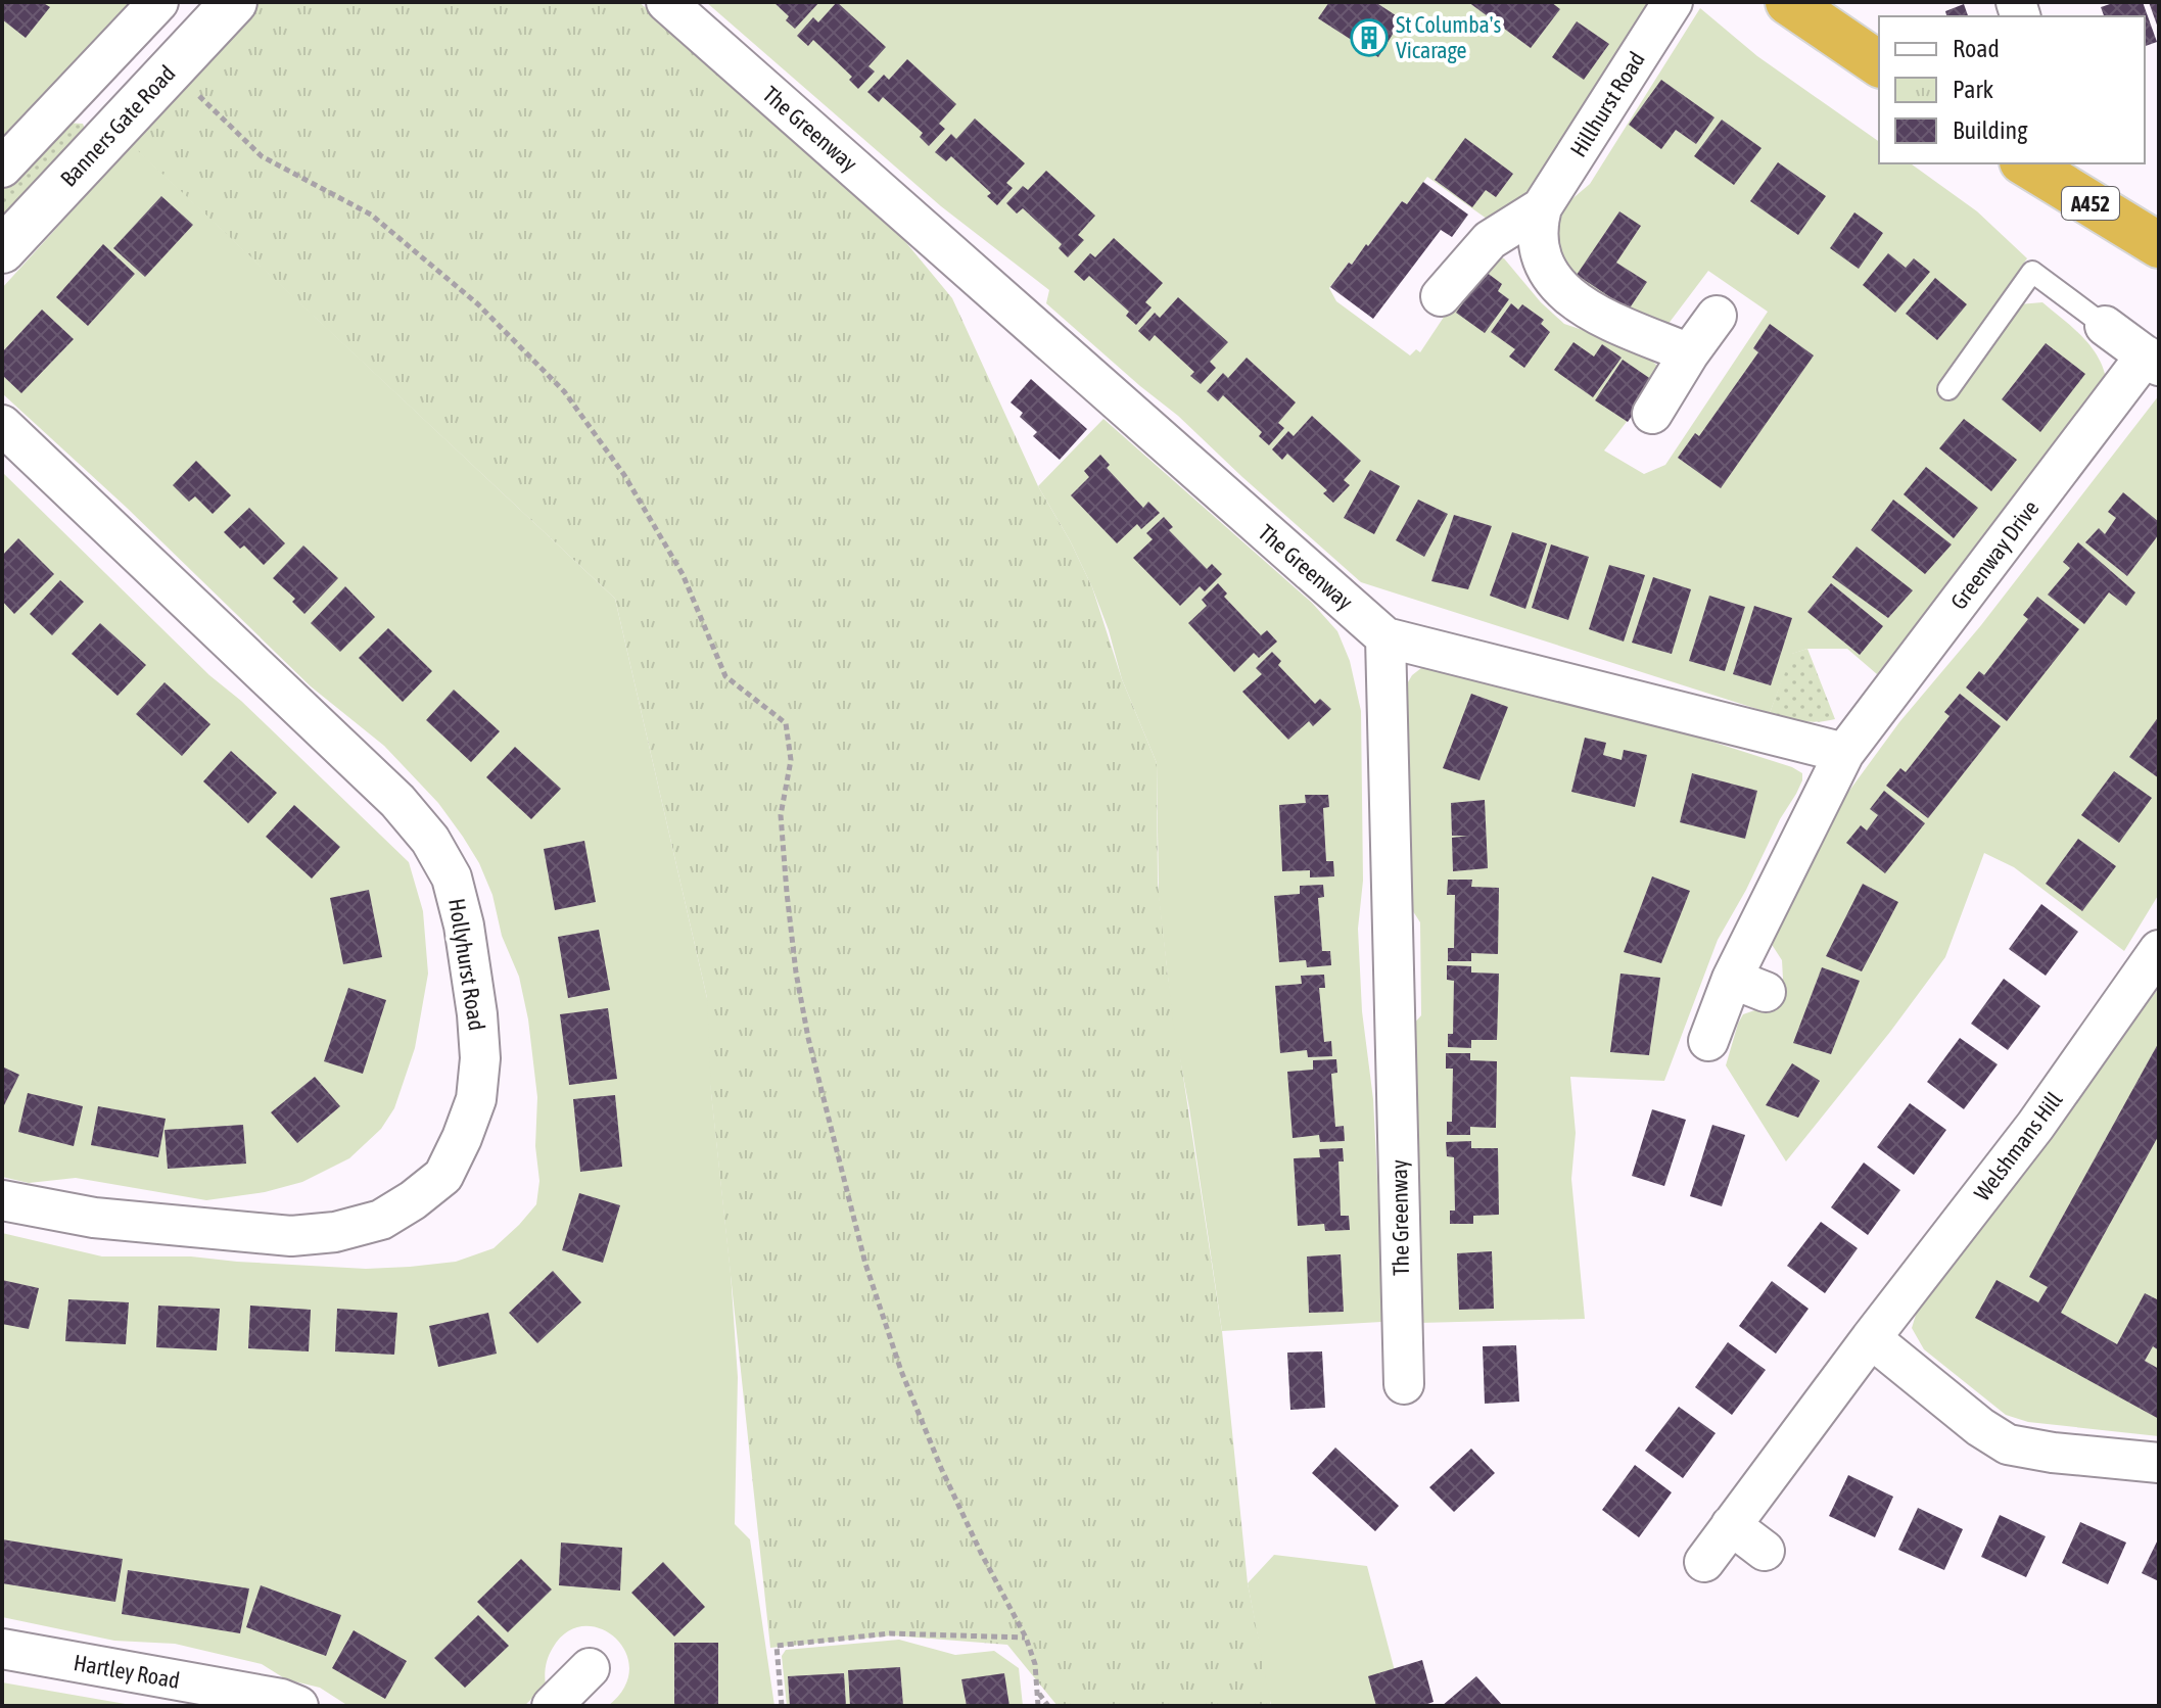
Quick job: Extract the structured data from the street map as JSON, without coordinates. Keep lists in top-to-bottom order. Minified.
{"streets":{"highway":["A452"],"street":["Hillhurst Road","Banners Gate Road","The Greenway","Greenway Drive","Hollyhurst Road","Welshmans Hill","Hartley Road"]},"places":{"building":["St Columba's Vicarage"]},"legend":["Road","Park","Building"]}
